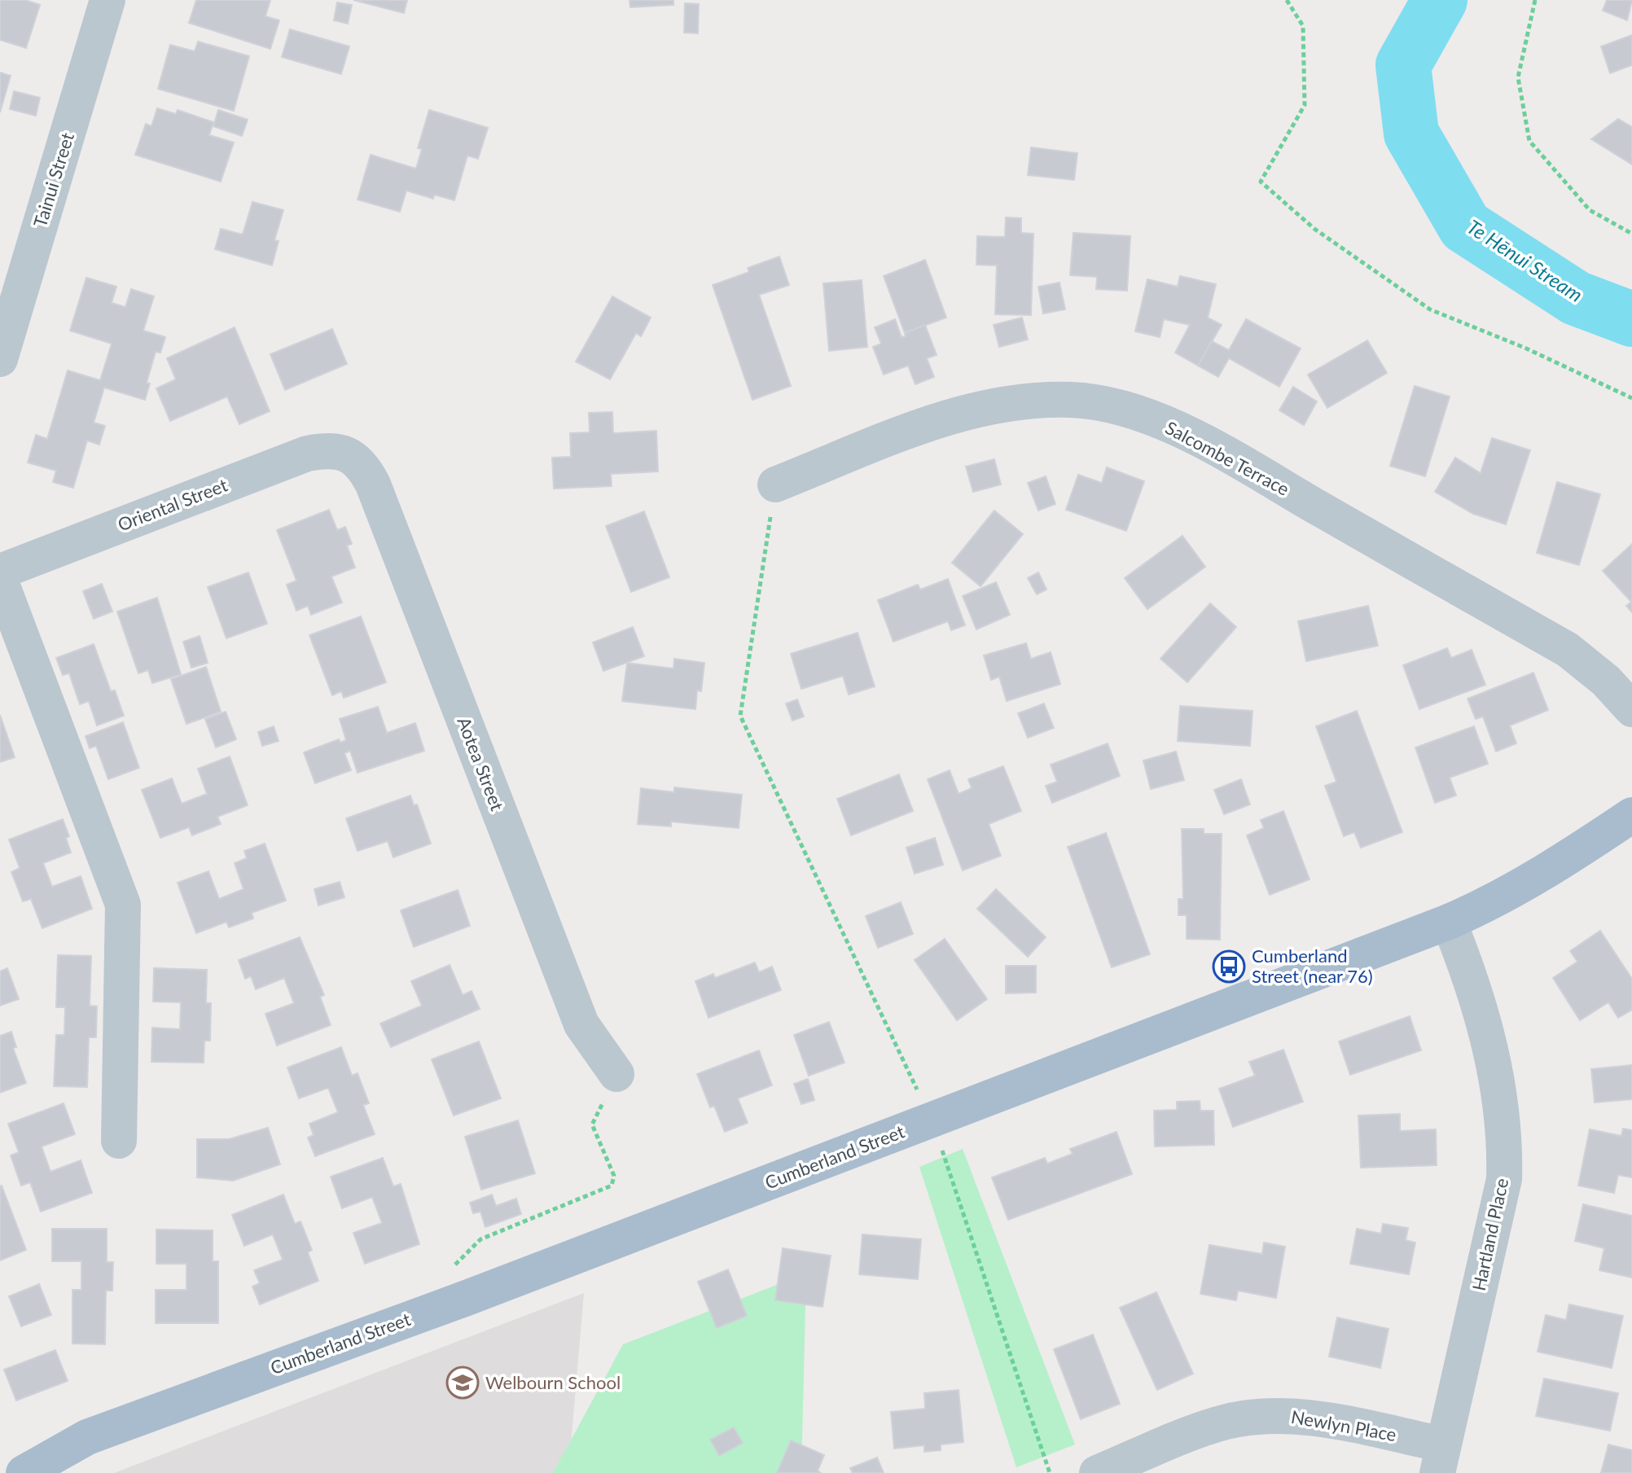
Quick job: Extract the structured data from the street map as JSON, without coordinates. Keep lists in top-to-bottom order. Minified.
{"streets":{"main road":["Cumberland Street"],"street":["Tainui Street","Salcombe Terrace","Oriental Street","Aotea Street","Hartland Place","Newlyn Place"]},"crossings":[["Oriental Street","Aotea Street"],["Cumberland Street","Hartland Place"],["Hartland Place","Newlyn Place"]],"water":["Te Hēnui Stream"],"places":{"bus stop":["Cumberland Street (near 76)"],"school or university":["Welbourn School"]}}
